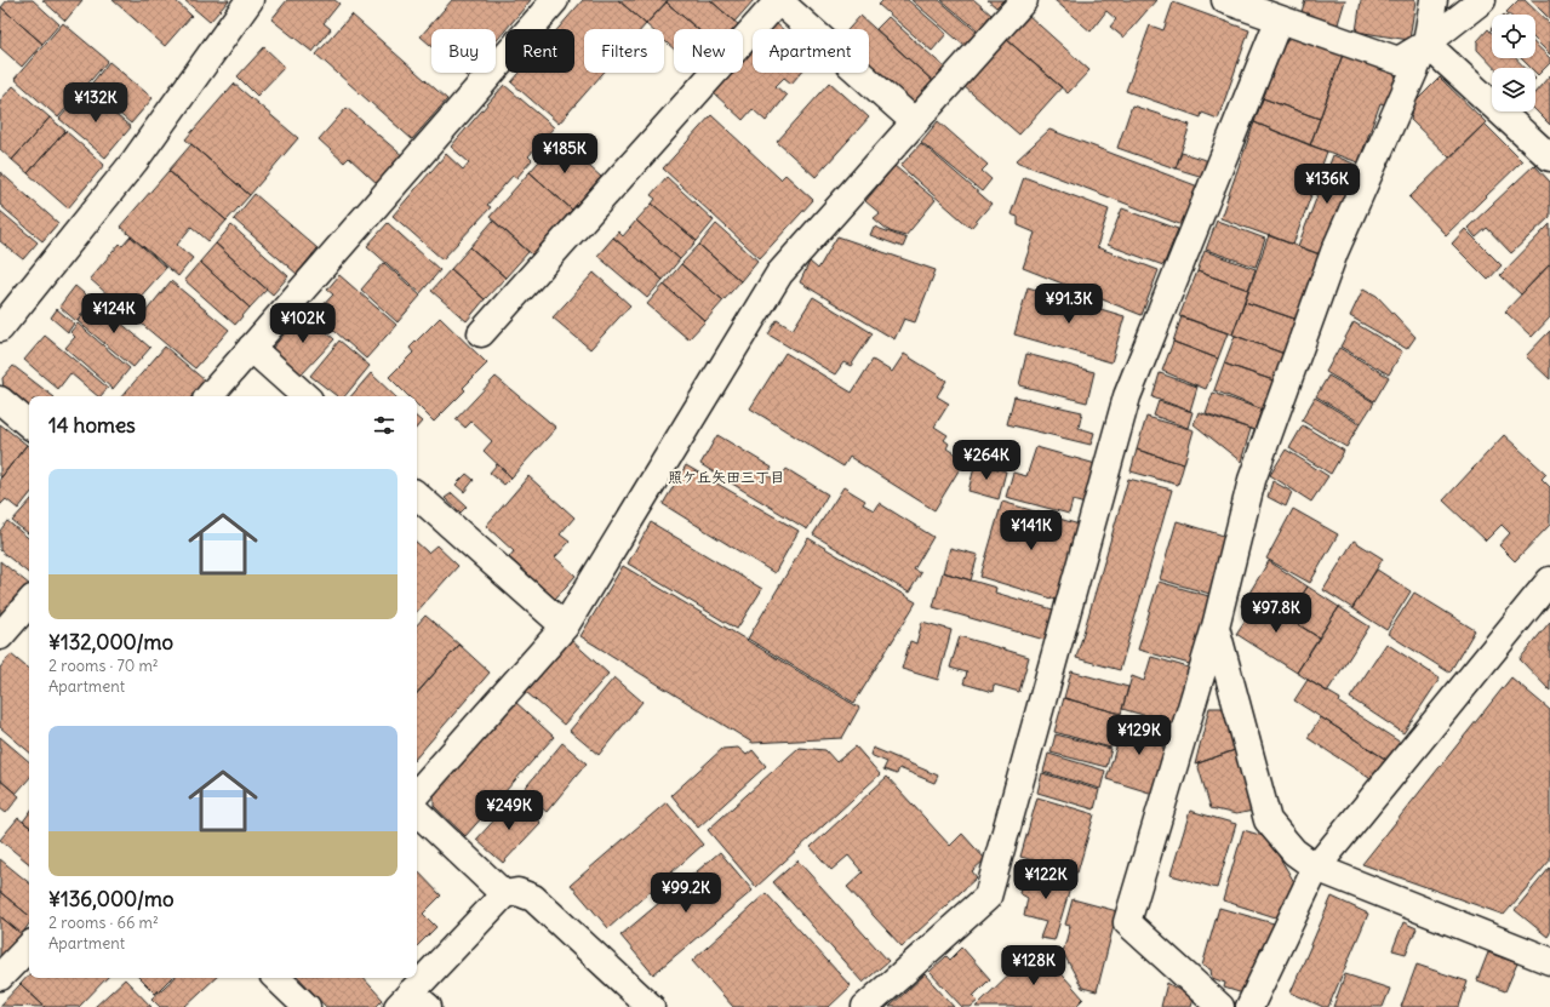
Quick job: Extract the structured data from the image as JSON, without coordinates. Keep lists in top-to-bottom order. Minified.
{"districts":["照ケ丘矢田三丁目"],"page":{"chip":["Buy","Rent","Filters","New","Apartment"],"price":["¥132K","¥185K","¥136K","¥91.3K","¥124K","¥102K","¥264K","¥141K","¥97.8K","¥129K","¥249K","¥122K","¥99.2K","¥128K"],"heading":"14 homes","list":[{"name":"¥132,000/mo","note":"2 rooms · 70 m² · Apartment"},{"name":"¥136,000/mo","note":"2 rooms · 66 m² · Apartment"}]}}
